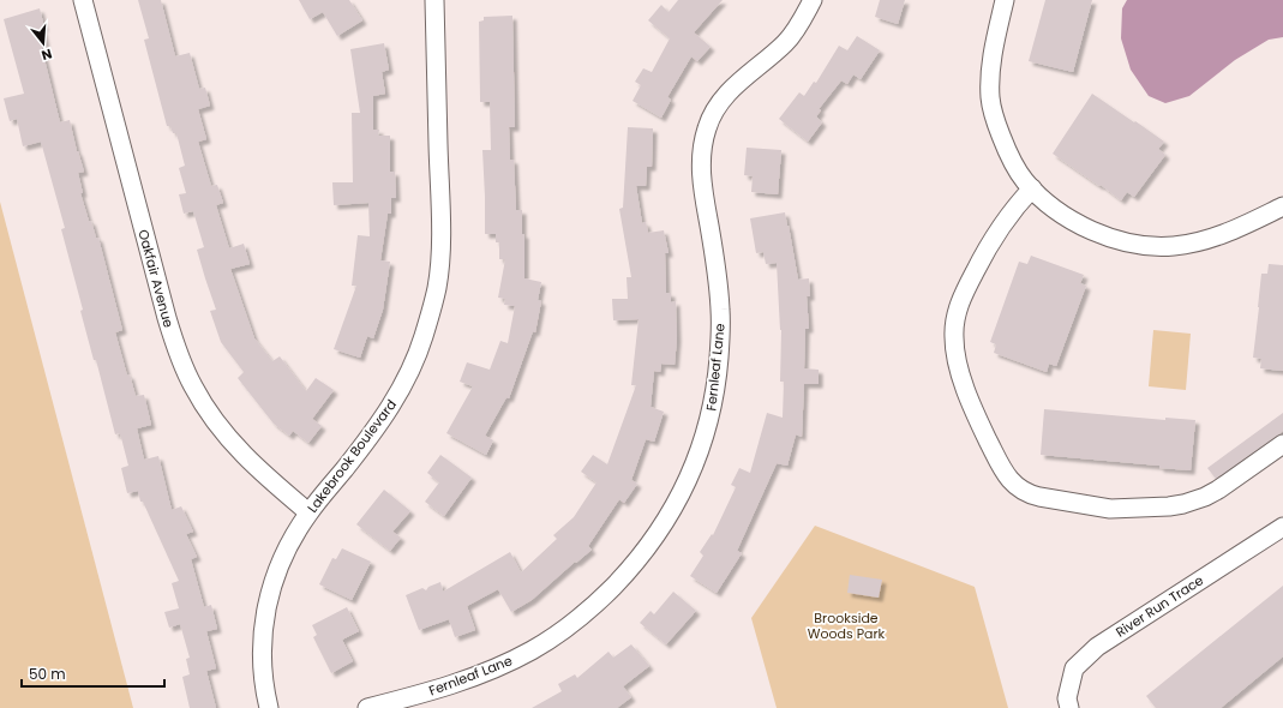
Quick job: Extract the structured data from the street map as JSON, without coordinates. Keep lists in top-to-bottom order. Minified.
{"streets":{"street":["Oakfair Avenue","Fernleaf Lane","Lakebrook Boulevard","River Run Trace"]},"crossings":[["Oakfair Avenue","Lakebrook Boulevard"]],"parks":["Brookside Woods Park"],"scale_bar":"50 m","north":"bottom"}
